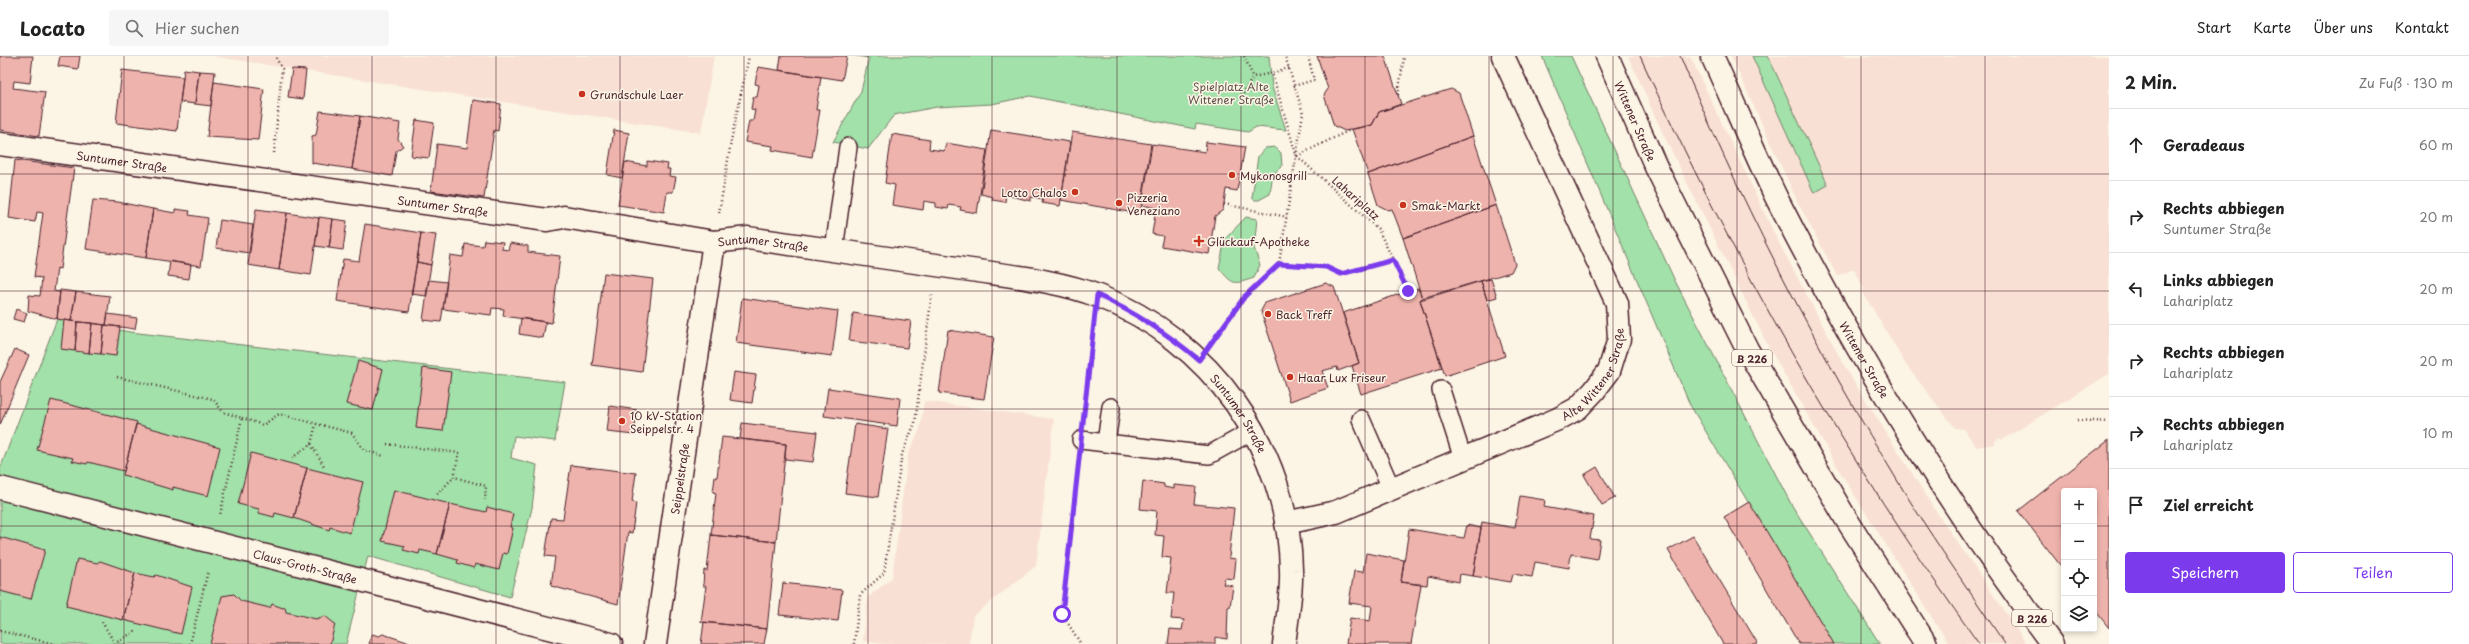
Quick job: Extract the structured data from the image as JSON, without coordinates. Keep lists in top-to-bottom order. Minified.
{"streets":{"street":["Wittener Straße","Suntumer Straße","B 226","Alte Wittener Straße","Seippelstraße","Claus-Groth-Straße"],"path":["Lahariplatz"]},"crossings":[["Suntumer Straße","Alte Wittener Straße"],["Suntumer Straße","Seippelstraße"]],"parks":["Spielplatz Alte Wittener Straße"],"places":{"other":["Grundschule Laer","Mykonosgrill","Lotto Chalos","Pizzeria Veneziano","Smak-Markt","Back Treff","Haar Lux Friseur","10 kV-Station Seippelstr. 4"],"health":["Glückauf-Apotheke"]},"page":{"header":"Locato","search":"Hier suchen","nav":["Start","Karte","Über uns","Kontakt"],"heading":["2 Min.","Zu Fuß · 130 m"],"list":[["Geradeaus","60 m"],["Rechts abbiegen","Suntumer Straße","20 m"],["Links abbiegen","Lahariplatz","20 m"],["Rechts abbiegen","Lahariplatz","20 m"],["Rechts abbiegen","Lahariplatz","10 m"],"Ziel erreicht"],"map_buttons":["+","−"],"buttons":["Speichern","Teilen"]}}
